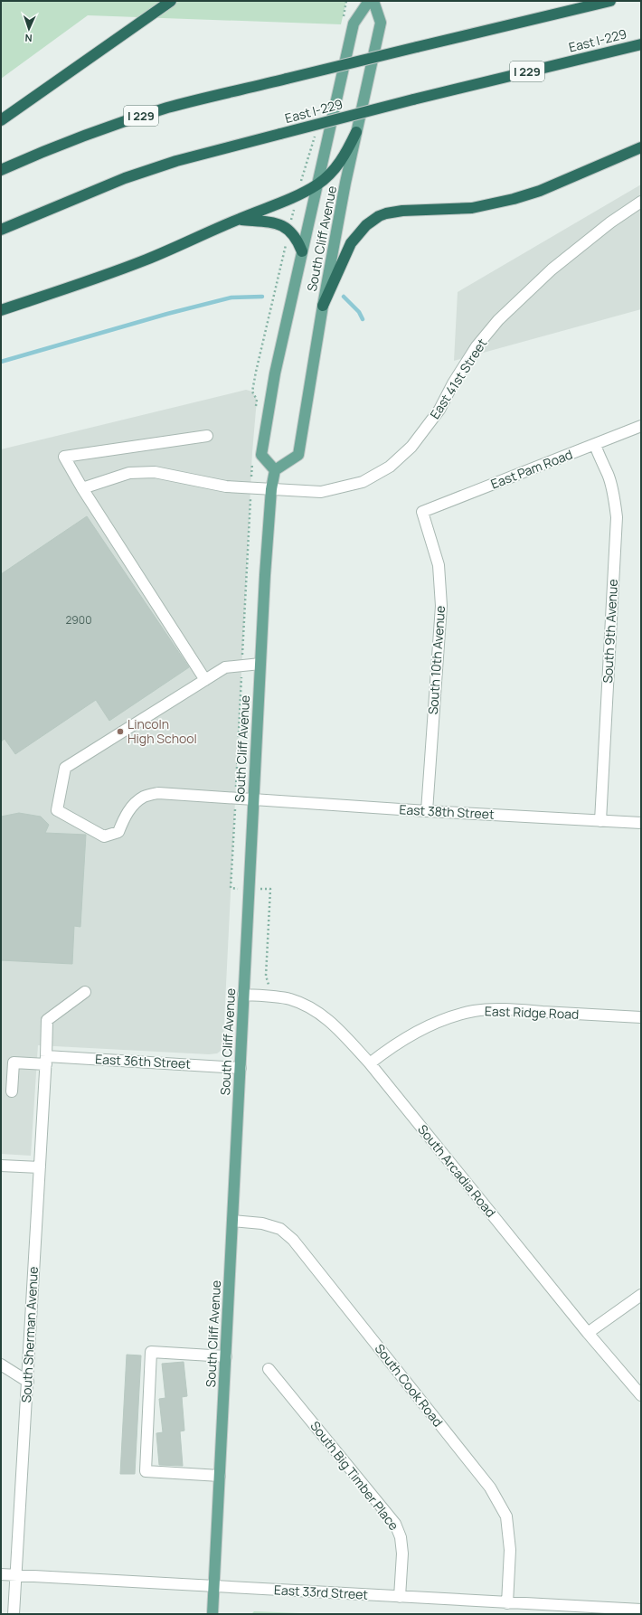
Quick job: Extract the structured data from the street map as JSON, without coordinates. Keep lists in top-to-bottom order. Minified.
{"streets":{"highway":["East I-229","I 229"],"main road":["South Cliff Avenue"],"street":["East 41st Street","East Pam Road","South 9th Avenue","South 10th Avenue","East 38th Street","East Ridge Road","East 36th Street","South Arcadia Road","South Sherman Avenue","South Cook Road","South Big Timber Place","East 33rd Street"]},"crossings":[["South Cliff Avenue","East 41st Street"],["South Cliff Avenue","East 38th Street"],["South Cliff Avenue","East 36th Street"],["South Cliff Avenue","South Arcadia Road"],["South Cliff Avenue","South Cook Road"],["South Cliff Avenue","East 33rd Street"],["East Pam Road","South 9th Avenue"],["East Pam Road","South 10th Avenue"],["South 9th Avenue","East 38th Street"],["South 10th Avenue","East 38th Street"],["East Ridge Road","South Arcadia Road"],["East 36th Street","South Sherman Avenue"],["South Sherman Avenue","East 33rd Street"],["South Cook Road","East 33rd Street"],["South Big Timber Place","East 33rd Street"]],"places":["Lincoln High School"],"house_numbers":["2900"],"north":"bottom"}
